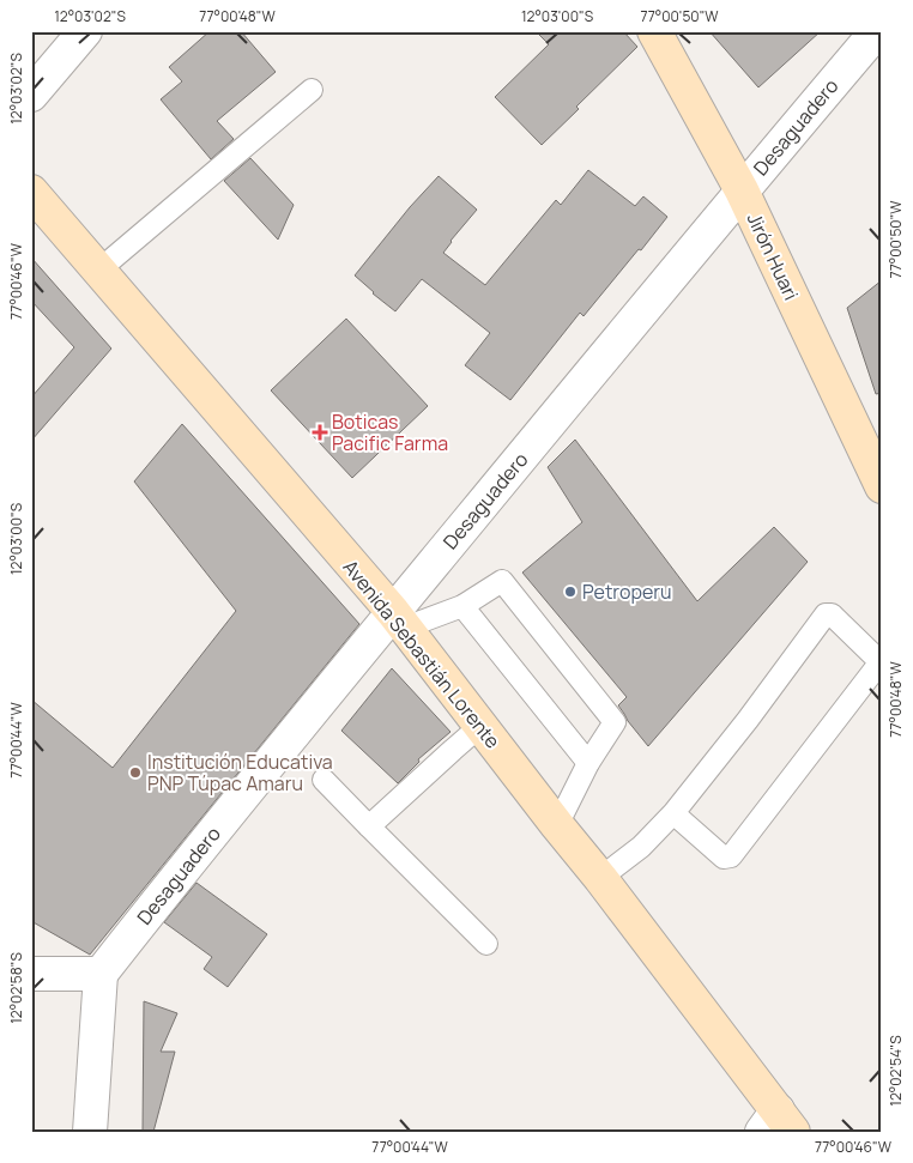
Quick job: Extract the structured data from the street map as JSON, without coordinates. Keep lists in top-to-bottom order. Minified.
{"streets":{"main road":["Jirón Huari","Avenida Sebastián Lorente"],"street":["Desaguadero"]},"crossings":[["Desaguadero","Jirón Huari"],["Desaguadero","Avenida Sebastián Lorente"]],"places":{"health":["Boticas Pacific Farma"],"other":["Petroperu","Institución Educativa PNP Túpac Amaru"]},"coordinates":["12°03'02\"S","77°00'48\"W","12°03'00\"S","77°00'50\"W","77°00'46\"W","77°00'44\"W","12°02'58\"S","12°02'54\"S"]}
